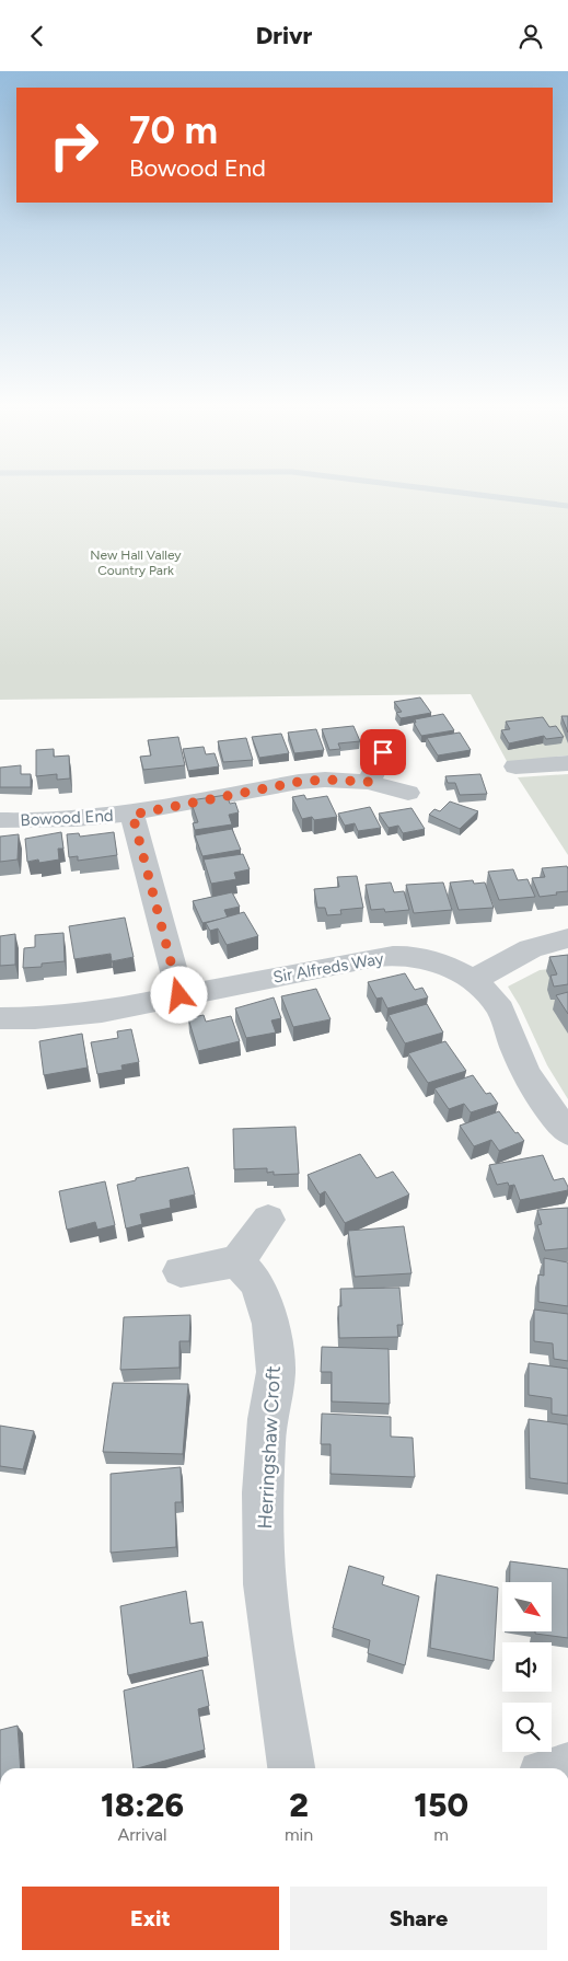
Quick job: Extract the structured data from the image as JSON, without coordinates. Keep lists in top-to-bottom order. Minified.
{"streets":{"street":["Bowood End","Sir Alfreds Way","Herringshaw Croft"]},"crossings":[["Bowood End","Sir Alfreds Way"]],"parks":["New Hall Valley Country Park"],"north":"bottom right","page":{"header":"Drivr","turn":["70 m","Bowood End"],"eta":["18:26","Arrival","2","min","150","m"],"buttons":["Exit","Share"]}}
